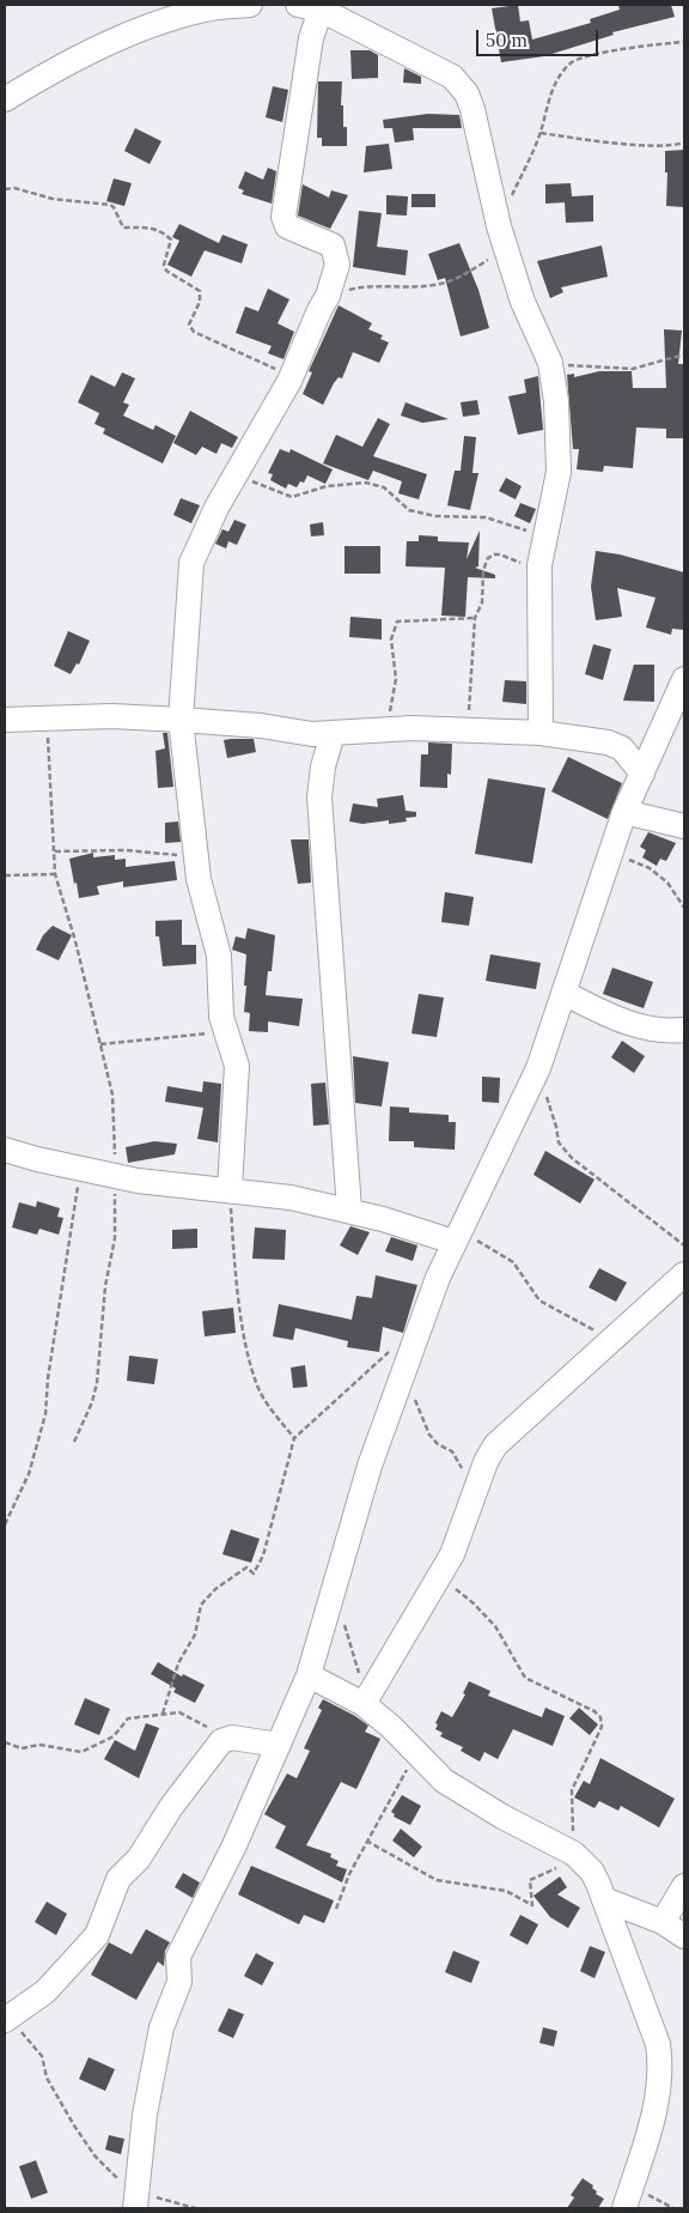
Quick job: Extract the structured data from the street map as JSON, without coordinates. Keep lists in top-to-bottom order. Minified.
{"scale_bar":"50 m"}
